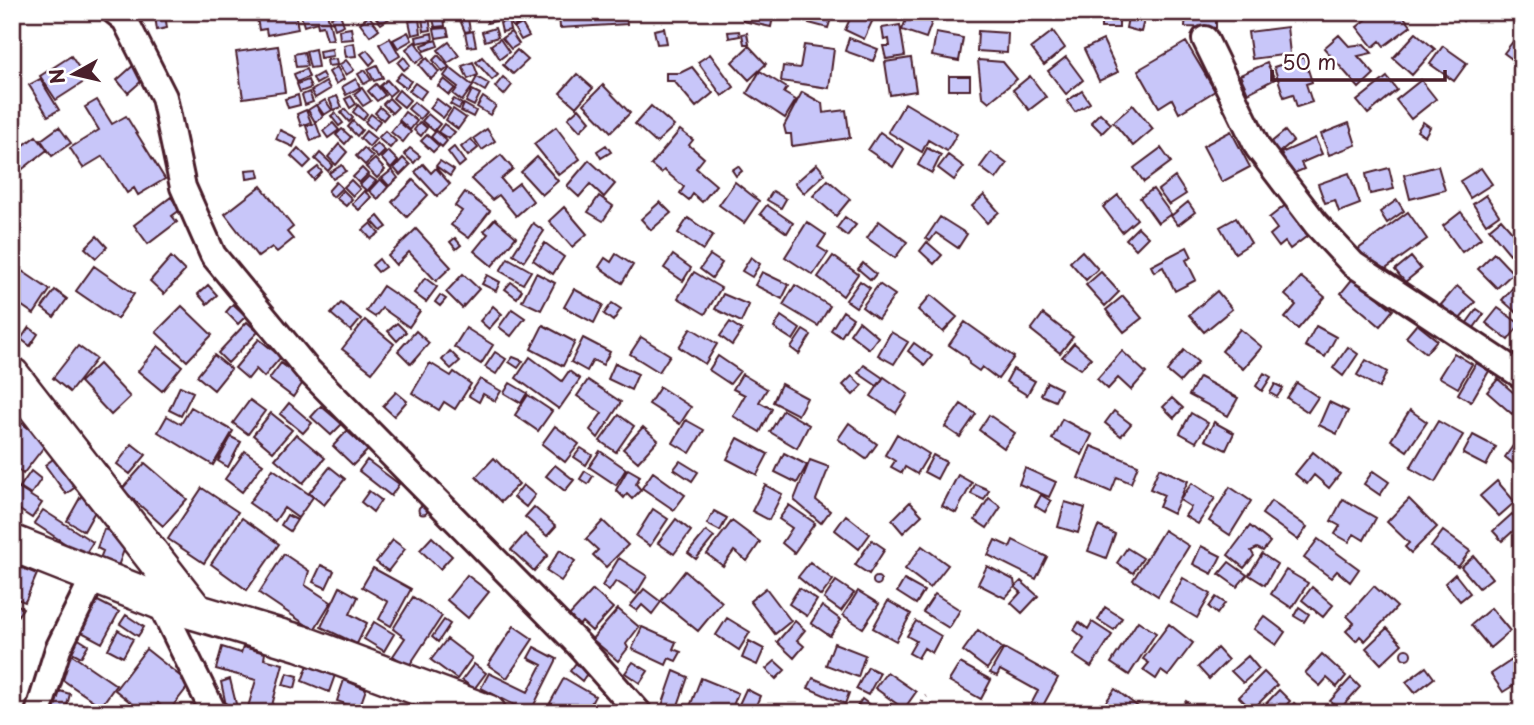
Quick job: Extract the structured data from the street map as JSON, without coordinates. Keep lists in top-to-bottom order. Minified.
{"scale_bar":"50 m","north":"left"}
